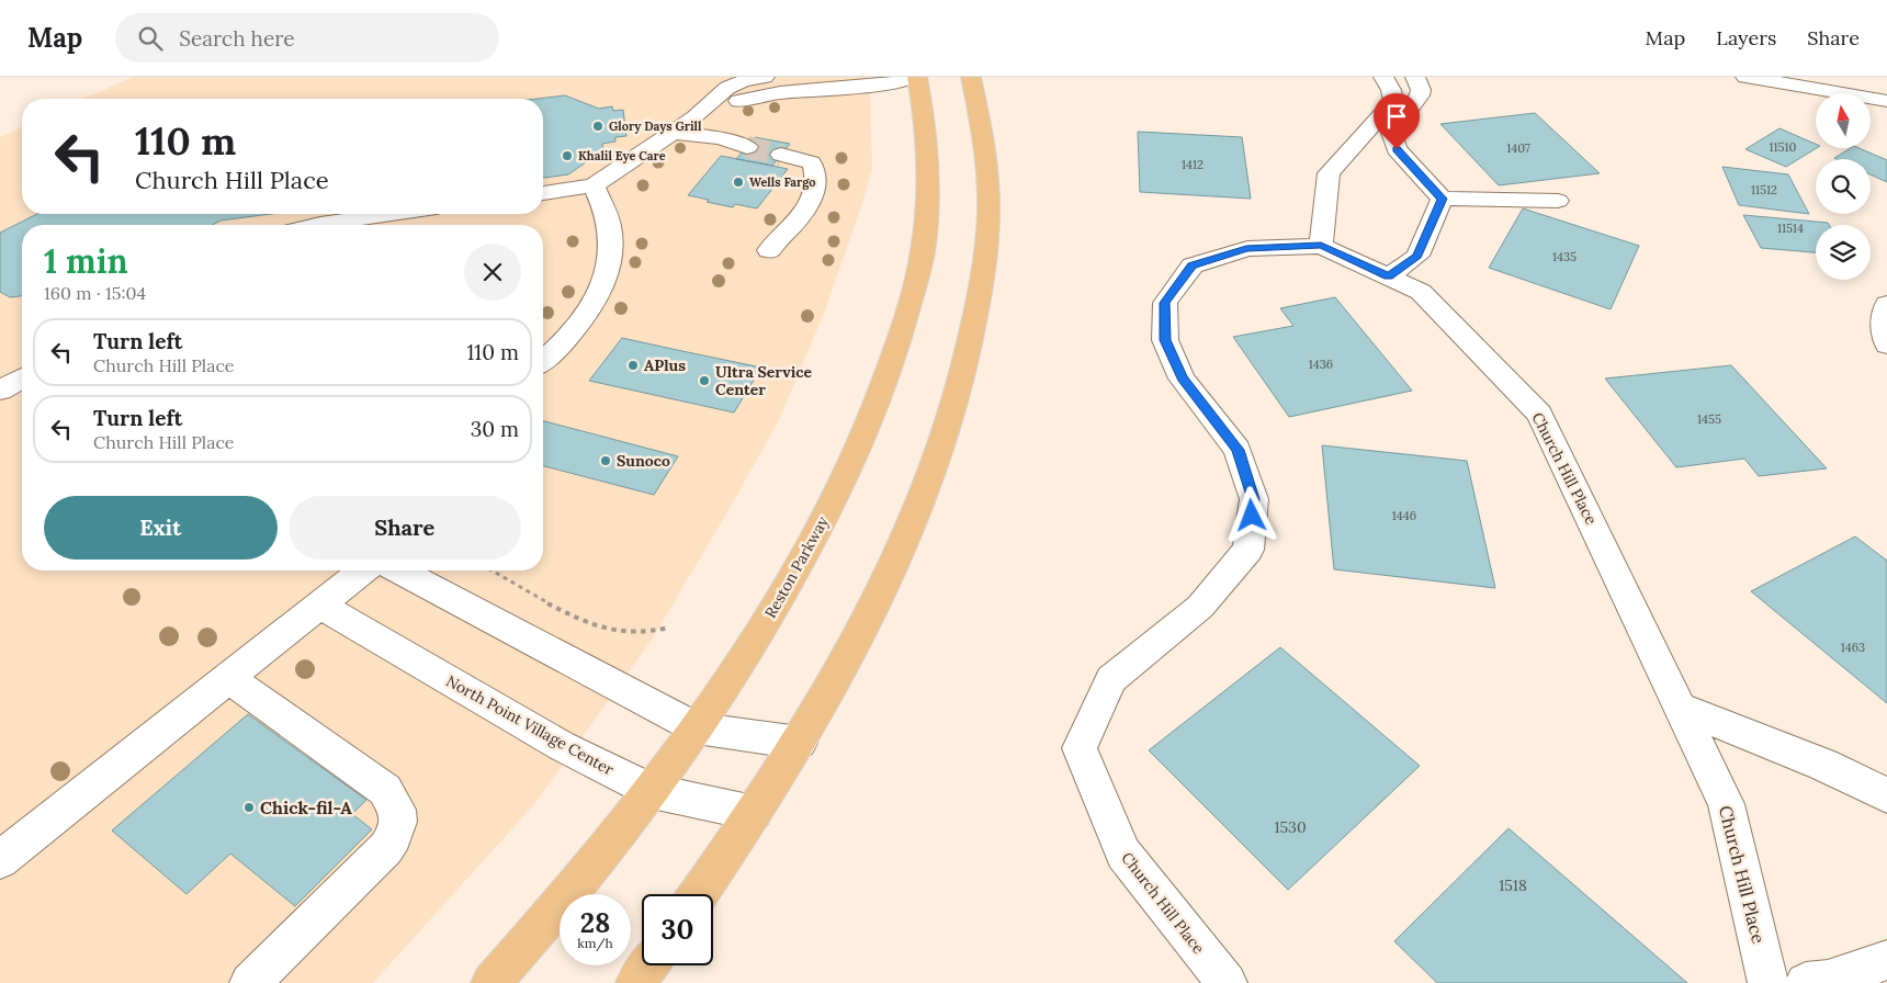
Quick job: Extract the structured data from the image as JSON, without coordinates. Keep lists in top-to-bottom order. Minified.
{"streets":{"main road":["Reston Parkway"],"street":["Church Hill Place","North Point Village Center"]},"crossings":[["Reston Parkway","North Point Village Center"]],"places":["Glory Days Grill","Khalil Eye Care","Wells Fargo","APlus","Ultra Service Center","Sunoco","Chick-fil-A"],"house_numbers":["11510","1407","1412","11512","11514","1435","1436","1455","1446","1463","1530","1518"],"north":"top","page":{"header":"Map","search":"Search here","nav":["Map","Layers","Share"],"turn":["110 m","Church Hill Place"],"heading":["1 min","160 m · 15:04"],"list":[{"name":"Turn left","note":"Church Hill Place","value":"110 m"},{"name":"Turn left","note":"Church Hill Place","value":"30 m"}],"buttons":["Exit","Share"],"speed":"28 km/h","limit":"30"}}
